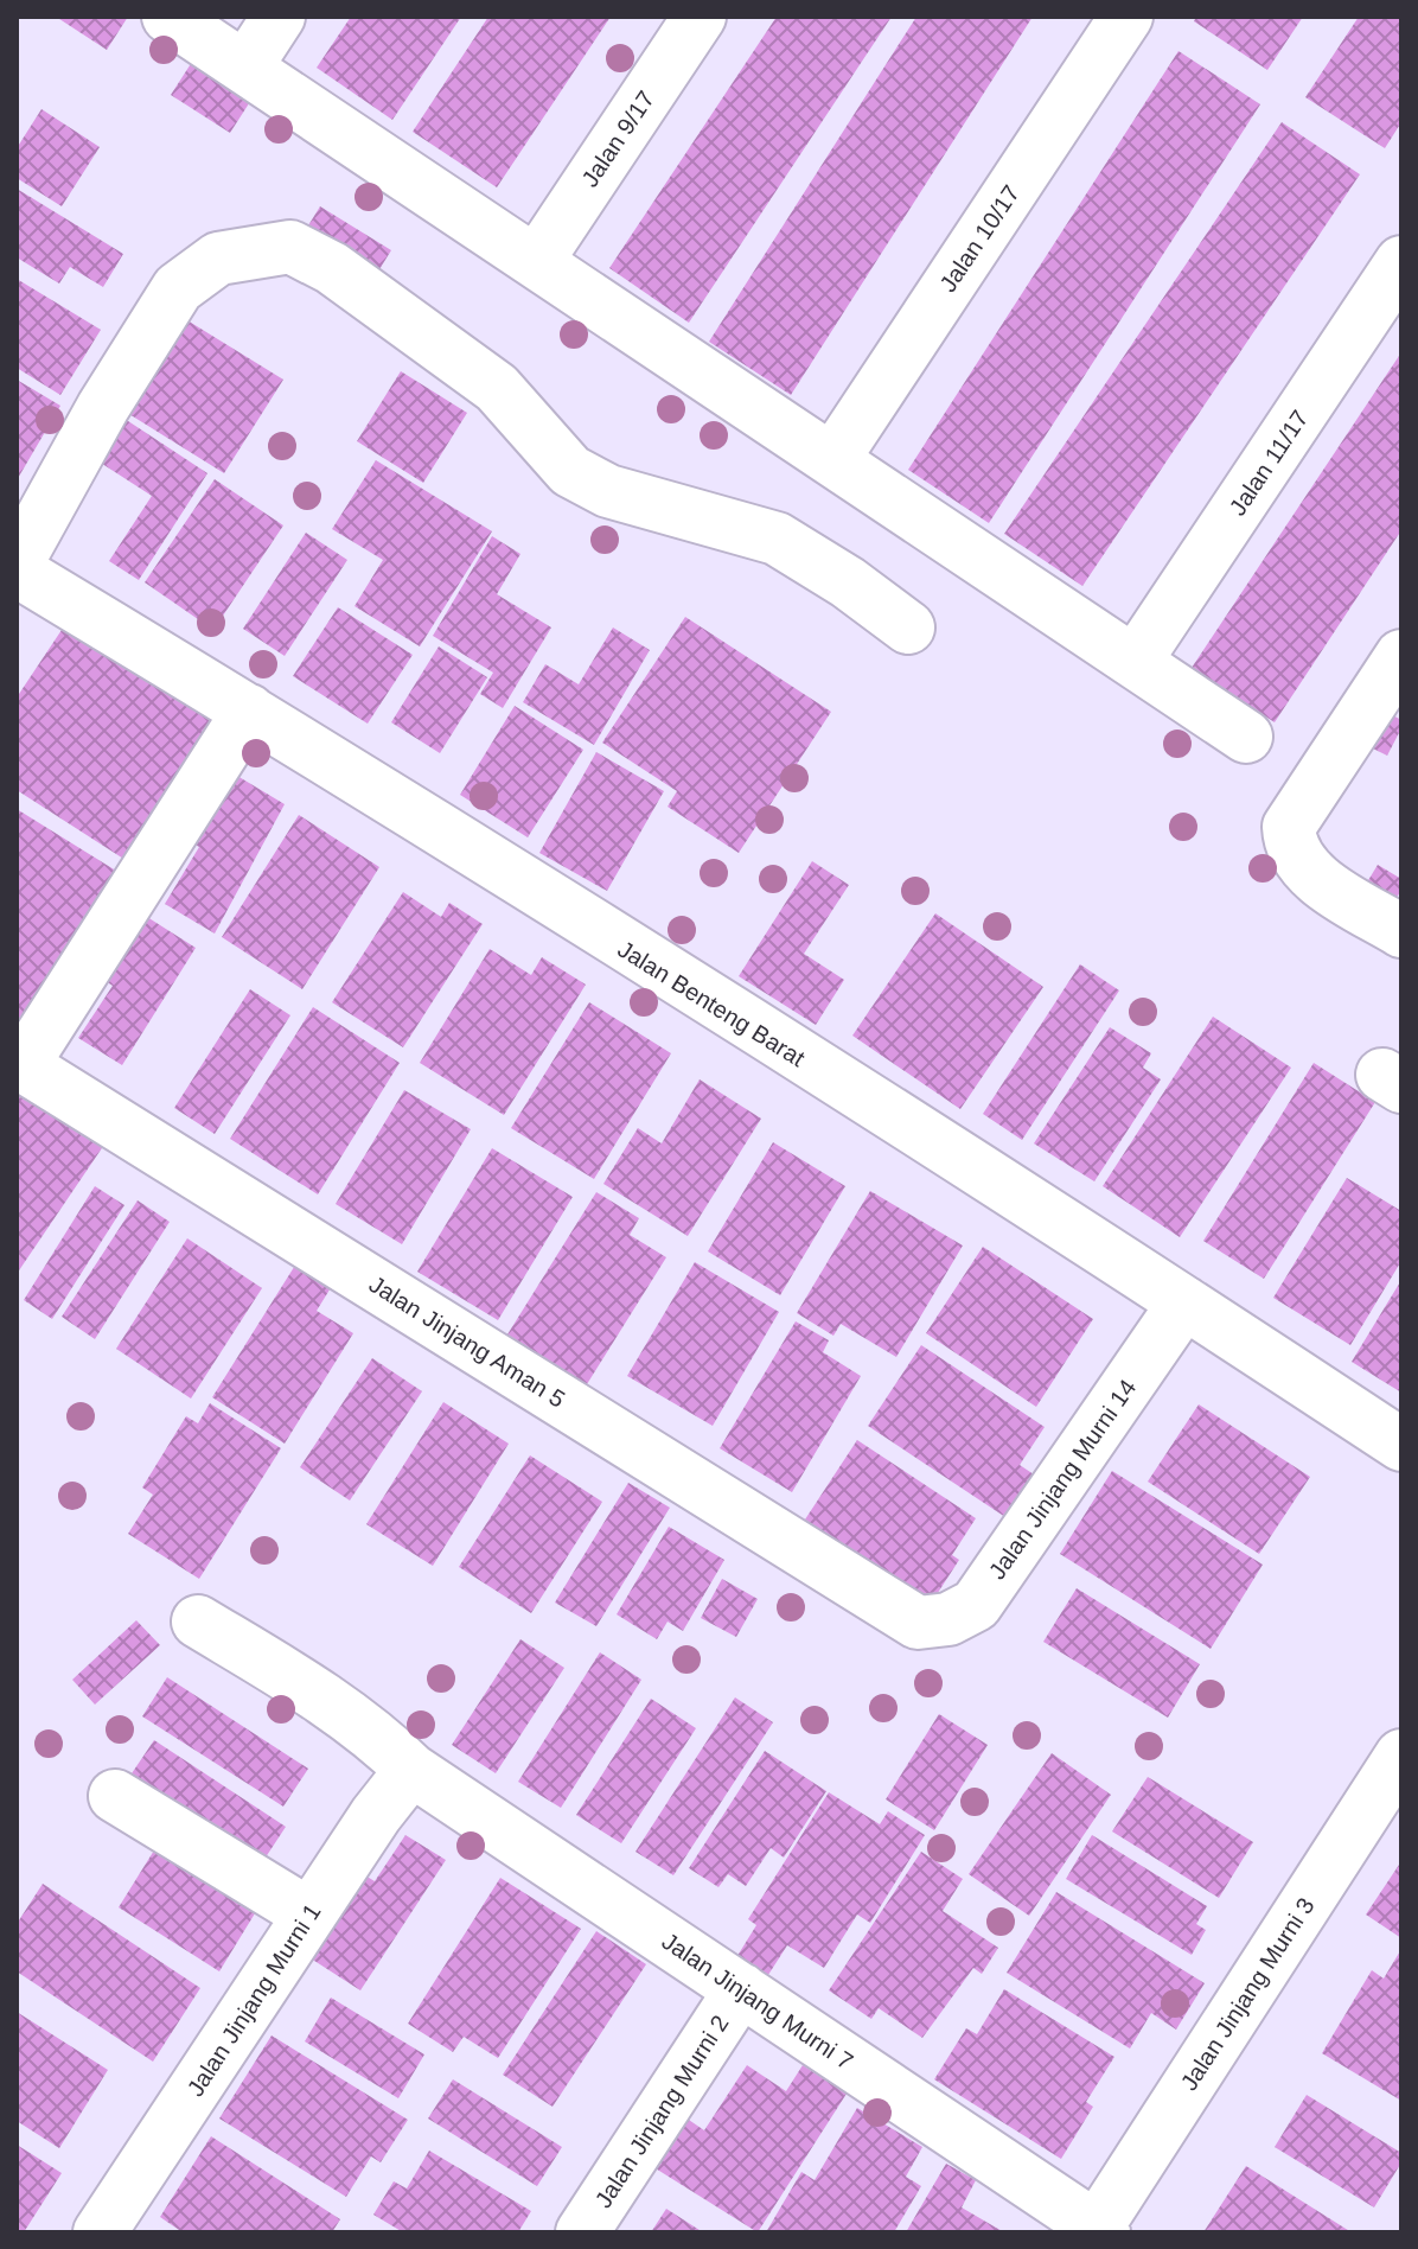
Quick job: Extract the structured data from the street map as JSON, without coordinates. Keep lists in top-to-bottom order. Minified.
{"streets":{"street":["Jalan 9/17","Jalan 10/17","Jalan 11/17","Jalan Benteng Barat","Jalan Jinjang Aman 5","Jalan Jinjang Murni 14","Jalan Jinjang Murni 3","Jalan Jinjang Murni 1","Jalan Jinjang Murni 7","Jalan Jinjang Murni 2"]},"crossings":[["Jalan Benteng Barat","Jalan Jinjang Murni 14"],["Jalan Jinjang Aman 5","Jalan Jinjang Murni 14"],["Jalan Jinjang Murni 3","Jalan Jinjang Murni 7"],["Jalan Jinjang Murni 1","Jalan Jinjang Murni 7"],["Jalan Jinjang Murni 7","Jalan Jinjang Murni 2"]]}
